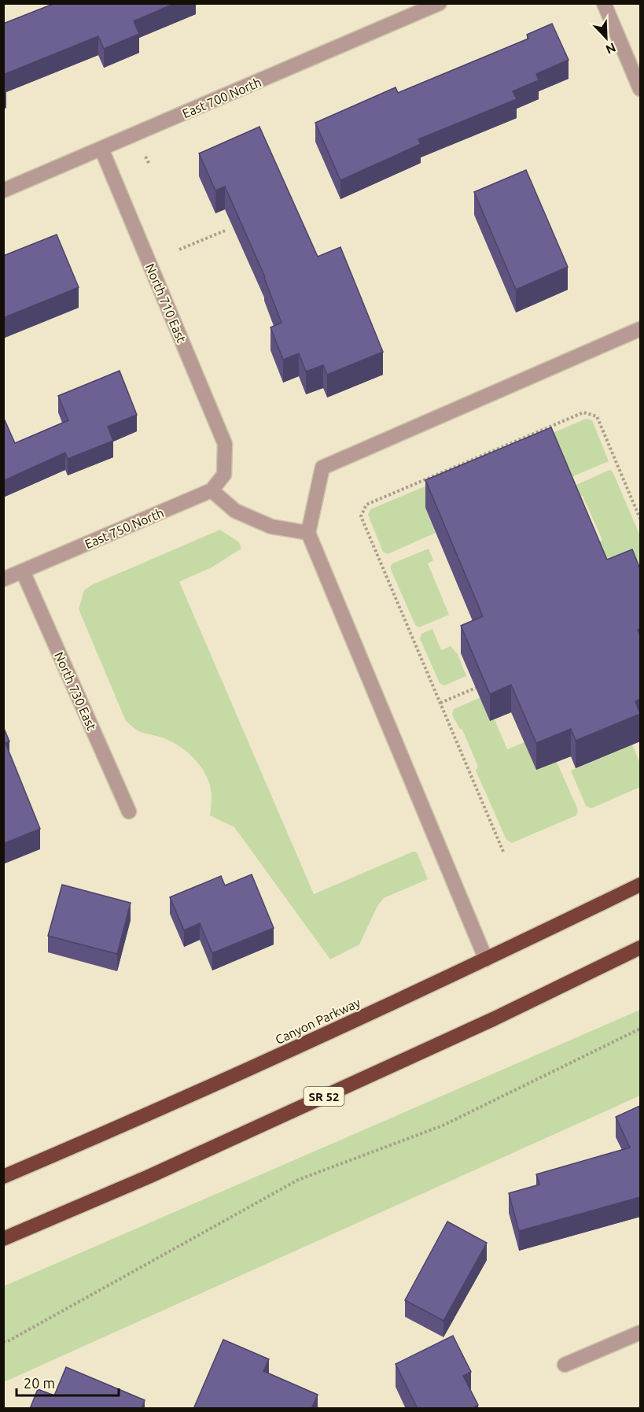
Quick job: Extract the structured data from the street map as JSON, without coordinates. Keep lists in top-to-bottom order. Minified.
{"streets":{"highway":["Canyon Parkway","SR 52"],"street":["East 700 North","North 710 East","East 750 North","North 730 East"]},"crossings":[["East 700 North","North 710 East"],["North 710 East","East 750 North"],["East 750 North","North 730 East"]],"scale_bar":"20 m","north":"bottom right"}
